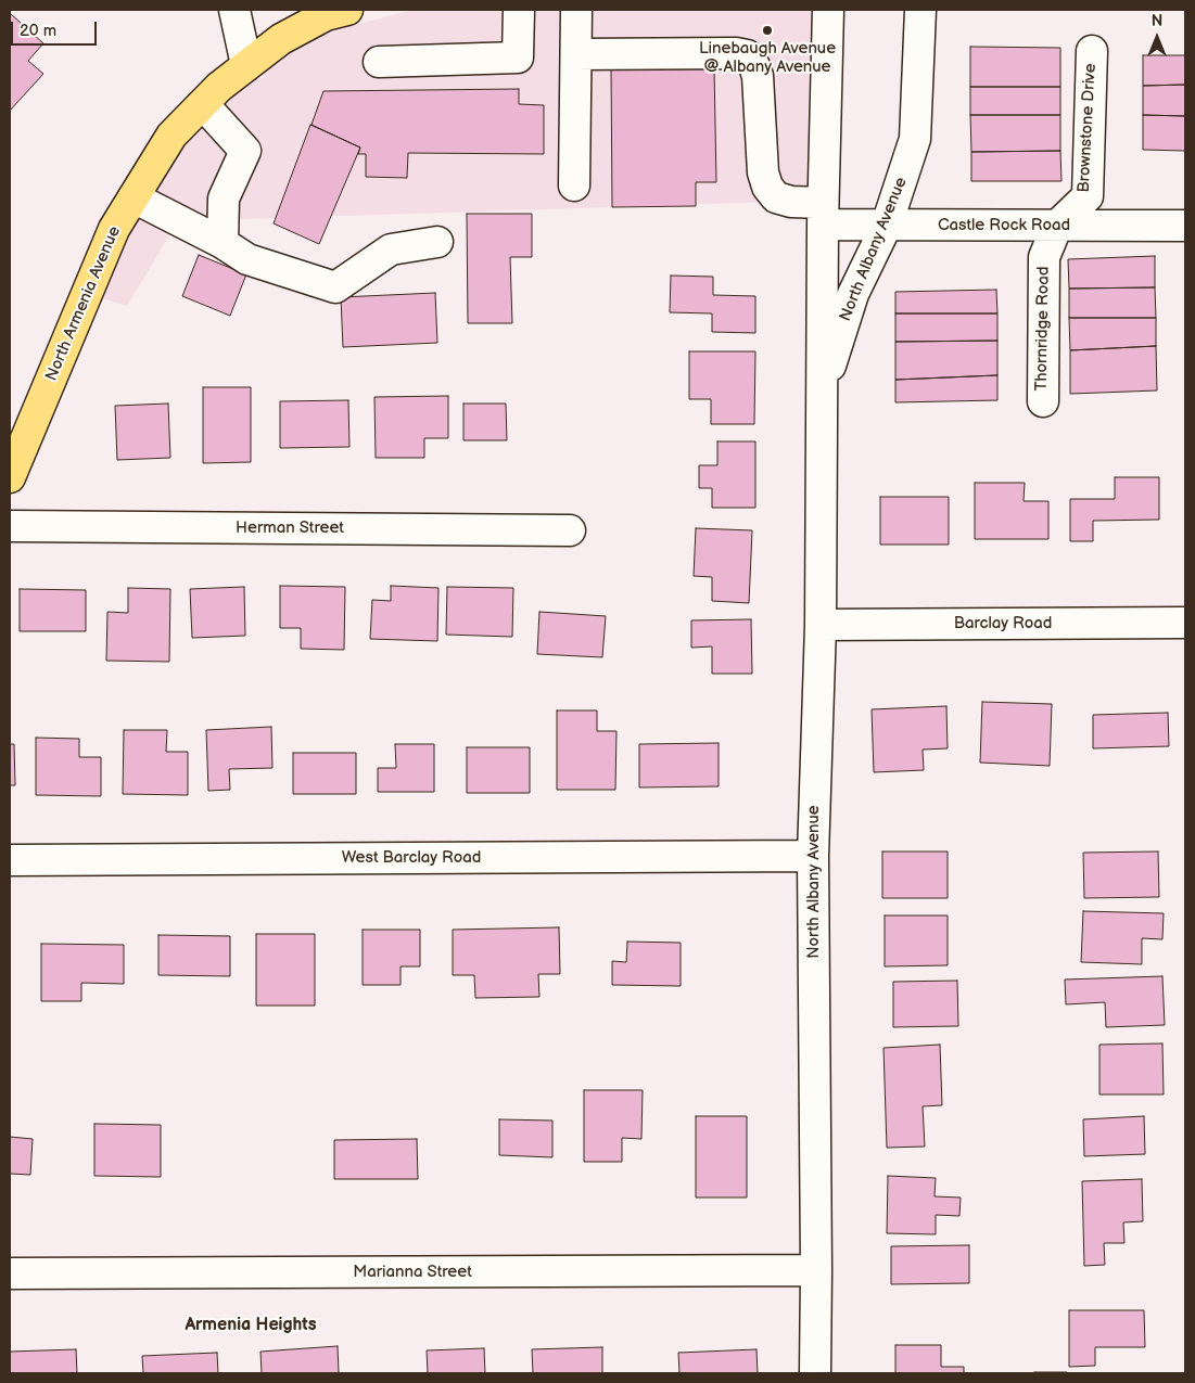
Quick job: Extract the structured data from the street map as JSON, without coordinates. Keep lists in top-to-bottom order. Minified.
{"streets":{"main road":["North Armenia Avenue"],"street":["Brownstone Drive","Castle Rock Road","North Albany Avenue","Thornridge Road","Herman Street","Barclay Road","West Barclay Road","Marianna Street"]},"crossings":[["Brownstone Drive","Castle Rock Road"],["Brownstone Drive","Thornridge Road"],["Castle Rock Road","North Albany Avenue"],["Castle Rock Road","Thornridge Road"],["North Albany Avenue","Barclay Road"],["North Albany Avenue","West Barclay Road"],["North Albany Avenue","Marianna Street"]],"districts":["Armenia Heights"],"places":["Linebaugh Avenue @ Albany Avenue"],"scale_bar":"20 m","north":"top"}
